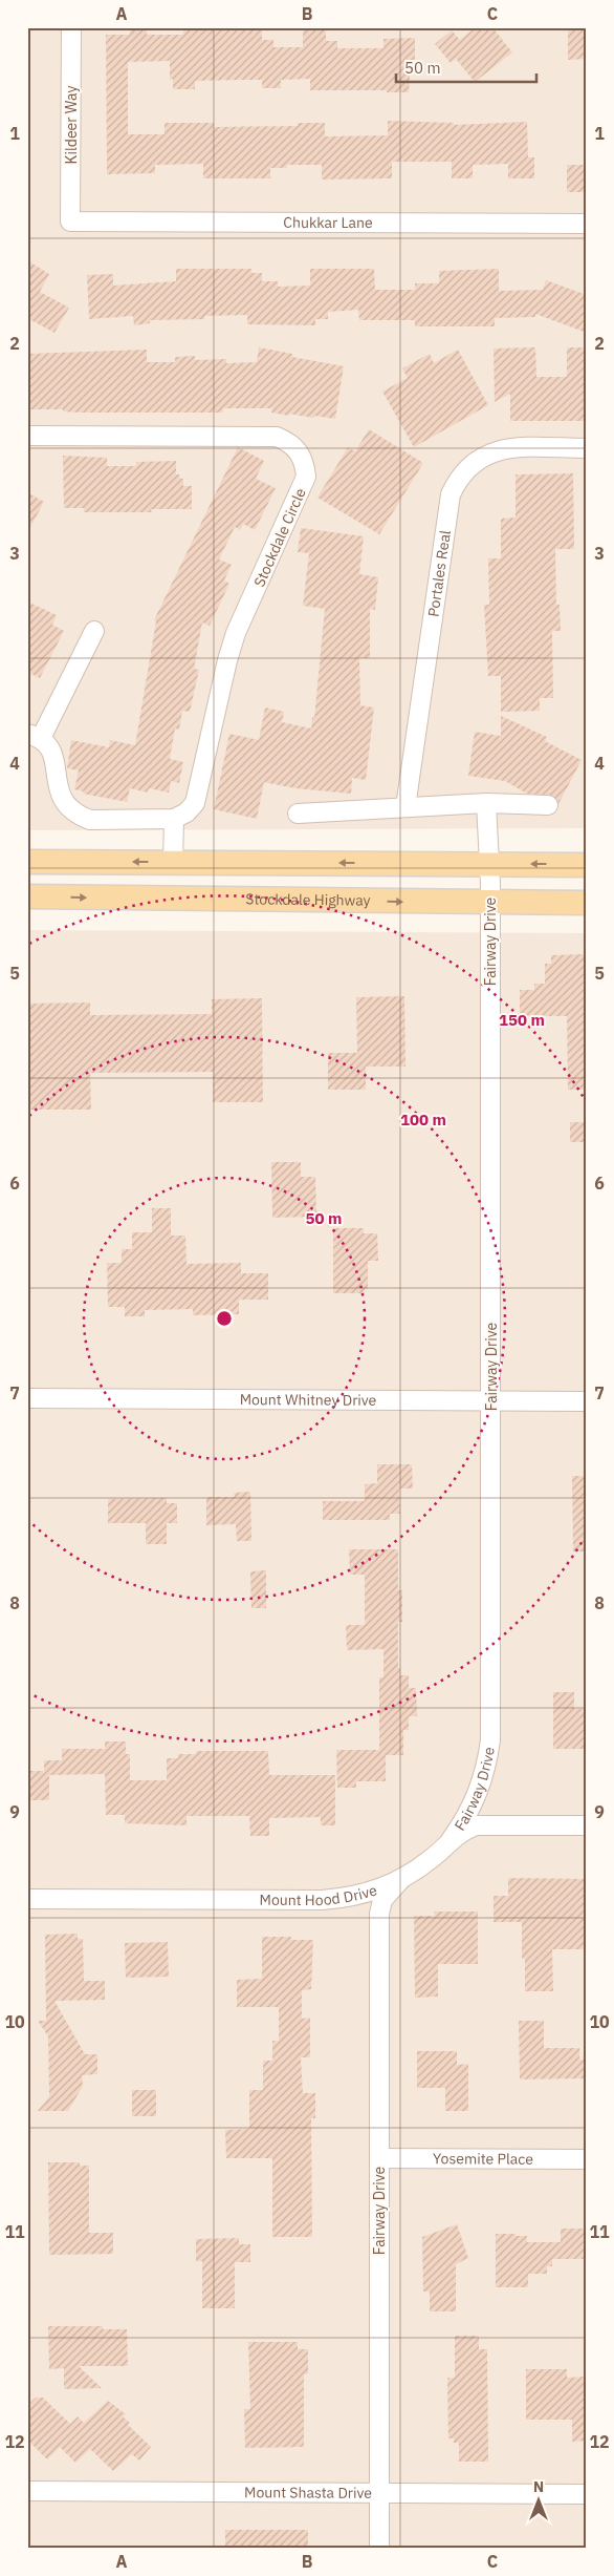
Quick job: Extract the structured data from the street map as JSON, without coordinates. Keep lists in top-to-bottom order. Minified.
{"streets":{"main road":["Stockdale Highway"],"street":["Kildeer Way","Chukkar Lane","Stockdale Circle","Portales Real","Fairway Drive","Mount Whitney Drive","Mount Hood Drive","Yosemite Place","Mount Shasta Drive"]},"crossings":[["Kildeer Way","Chukkar Lane"],["Stockdale Highway","Fairway Drive"],["Fairway Drive","Mount Whitney Drive"],["Fairway Drive","Mount Hood Drive"],["Fairway Drive","Yosemite Place"],["Fairway Drive","Mount Shasta Drive"]],"scale_bar":"50 m","north":"top","grid":{"columns":["A","B","C"],"rows":["1","2","3","4","5","6","7","8","9","10","11","12"]},"rings":["150 m","100 m","50 m"]}
